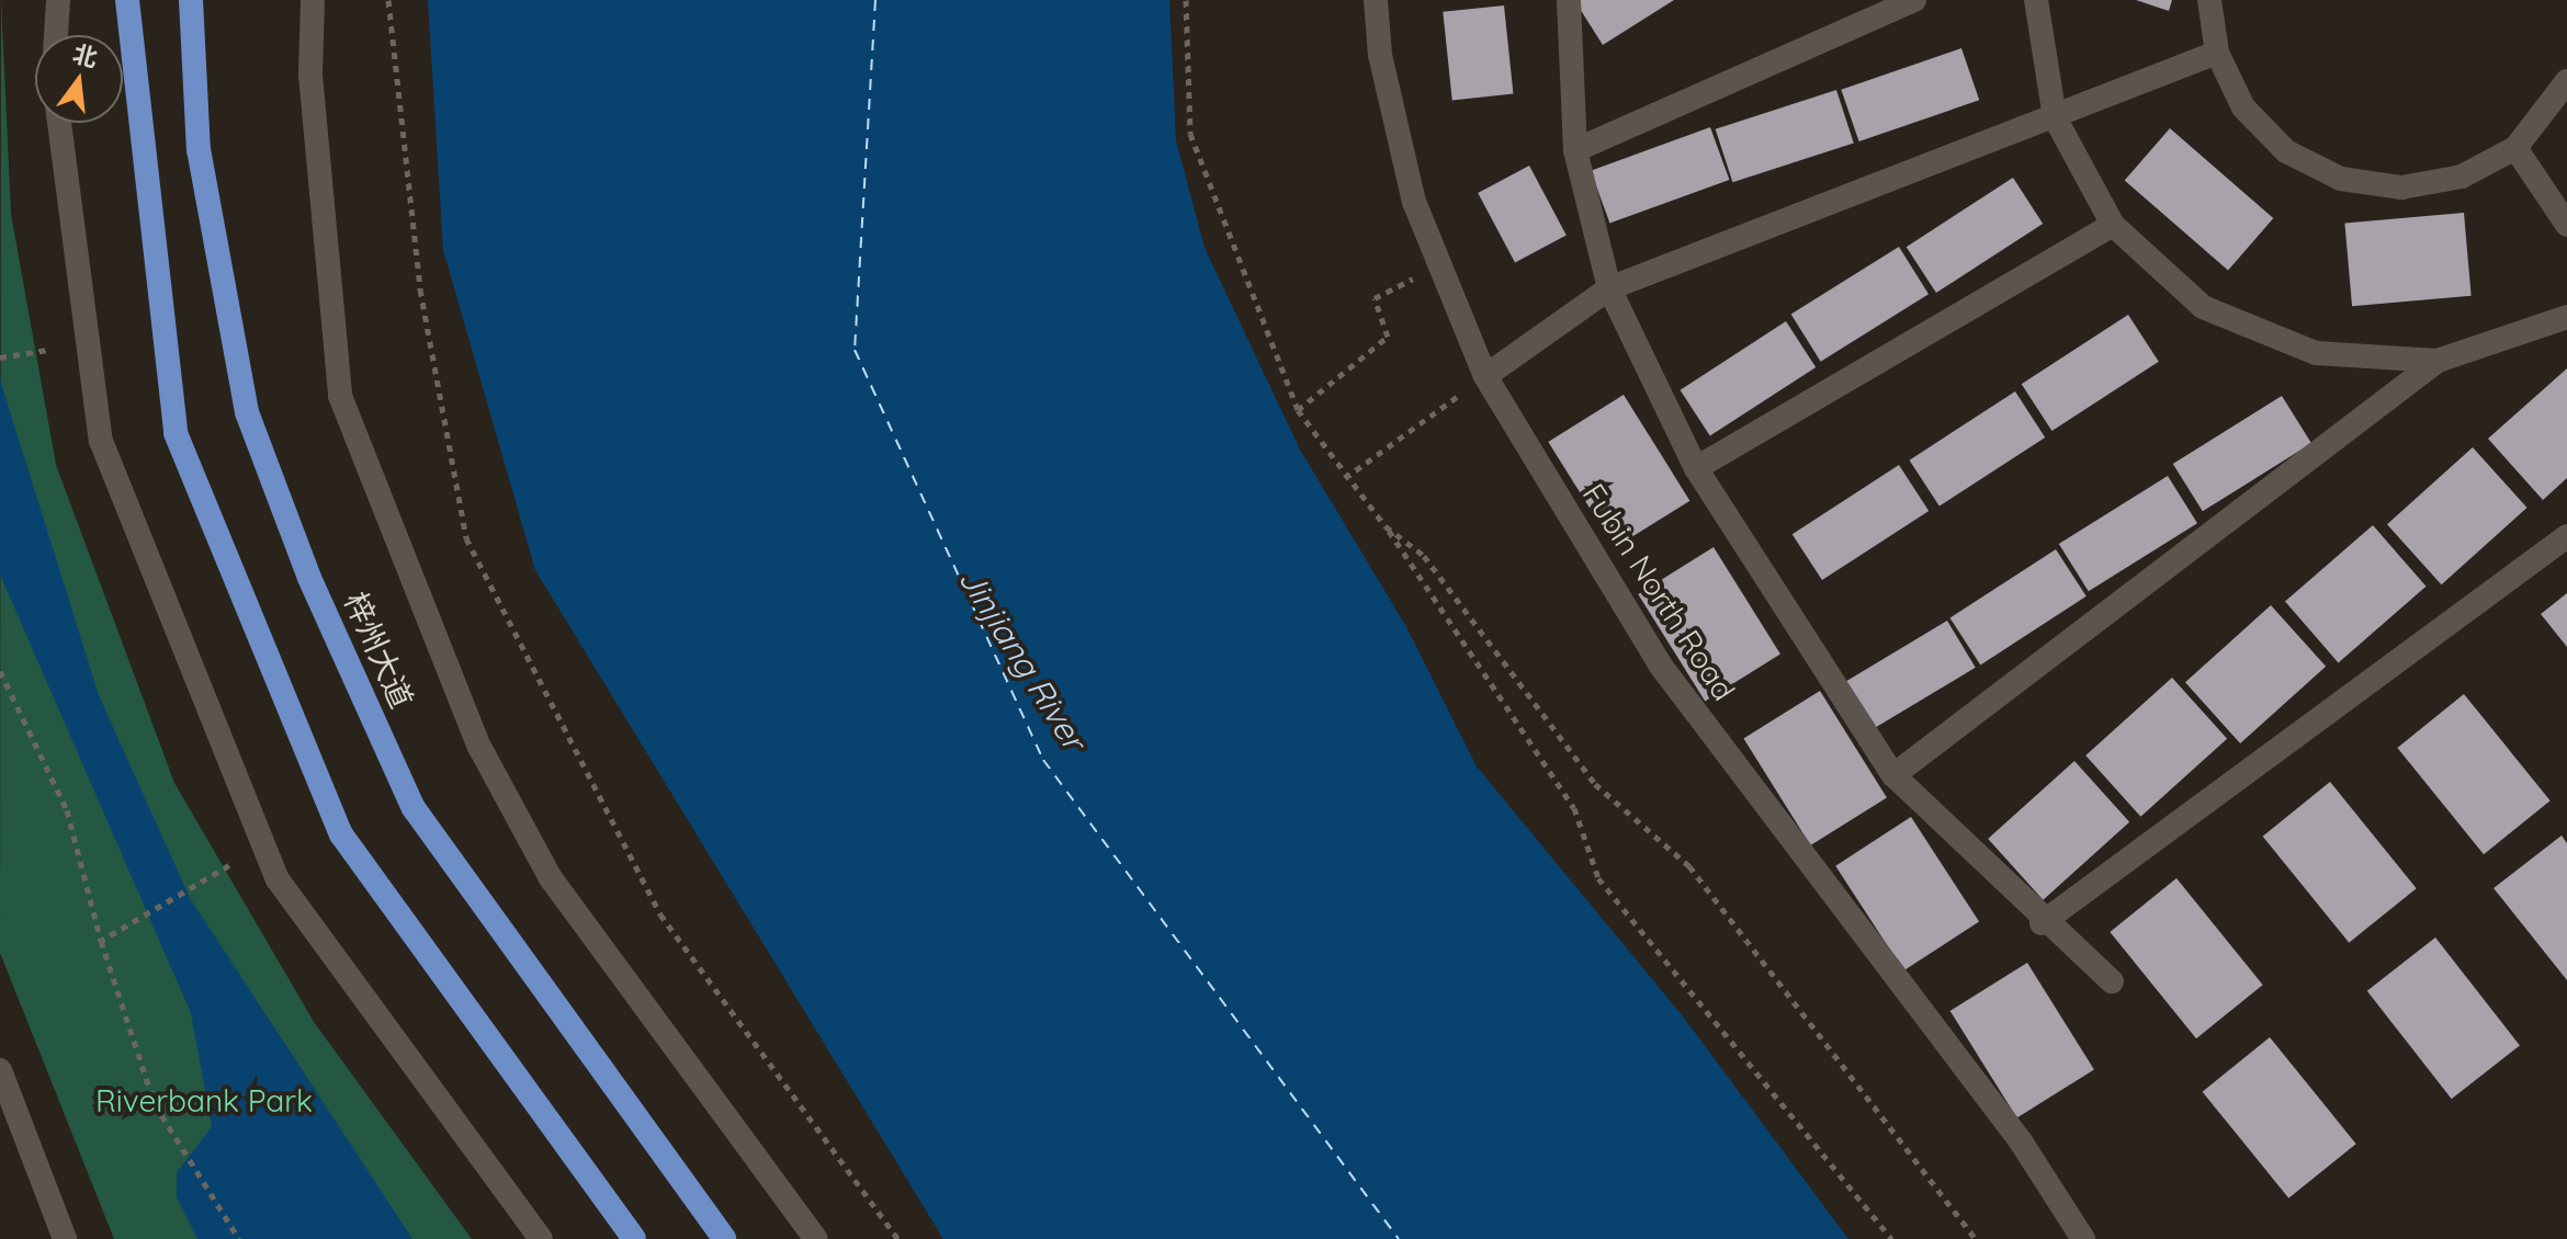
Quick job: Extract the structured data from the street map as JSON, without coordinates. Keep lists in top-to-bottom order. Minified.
{"streets":{"highway":["梓州大道"],"street":["Fubin North Road"]},"water":["Jinjiang River"],"parks":["Riverbank Park"],"north":"top"}
